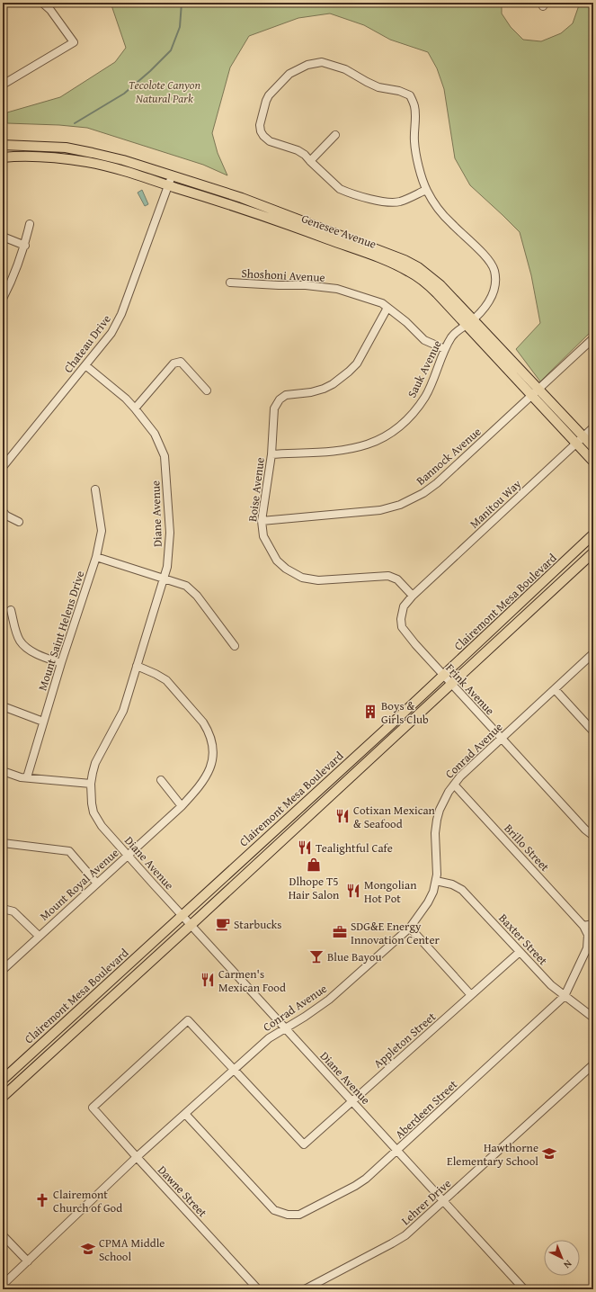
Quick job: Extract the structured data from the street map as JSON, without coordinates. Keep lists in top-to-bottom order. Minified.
{"streets":{"main road":["Genesee Avenue","Clairemont Mesa Boulevard"],"street":["Shoshoni Avenue","Chateau Drive","Sauk Avenue","Bannock Avenue","Boise Avenue","Manitou Way","Diane Avenue","Mount Saint Helens Drive","Frink Avenue","Conrad Avenue","Brillo Street","Mount Royal Avenue","Baxter Street","Appleton Street","Aberdeen Street","Dawne Street","Lehrer Drive"]},"crossings":[["Genesee Avenue","Chateau Drive"],["Genesee Avenue","Sauk Avenue"],["Genesee Avenue","Bannock Avenue"],["Genesee Avenue","Manitou Way"],["Shoshoni Avenue","Sauk Avenue"],["Shoshoni Avenue","Boise Avenue"],["Chateau Drive","Diane Avenue"],["Sauk Avenue","Boise Avenue"],["Bannock Avenue","Boise Avenue"],["Boise Avenue","Manitou Way"],["Boise Avenue","Frink Avenue"],["Manitou Way","Frink Avenue"],["Diane Avenue","Clairemont Mesa Boulevard"],["Diane Avenue","Conrad Avenue"],["Diane Avenue","Mount Royal Avenue"],["Diane Avenue","Appleton Street"],["Diane Avenue","Aberdeen Street"],["Diane Avenue","Lehrer Drive"],["Clairemont Mesa Boulevard","Frink Avenue"],["Frink Avenue","Conrad Avenue"],["Conrad Avenue","Brillo Street"],["Conrad Avenue","Baxter Street"],["Conrad Avenue","Appleton Street"],["Conrad Avenue","Aberdeen Street"],["Conrad Avenue","Dawne Street"],["Brillo Street","Baxter Street"],["Brillo Street","Aberdeen Street"],["Baxter Street","Appleton Street"],["Baxter Street","Aberdeen Street"],["Appleton Street","Dawne Street"]],"parks":["Tecolote Canyon Natural Park"],"places":{"building":["Boys & Girls Club"],"restaurant":["Cotixan Mexican & Seafood","Tealightful Cafe","Mongolian Hot Pot","Carmen's Mexican Food"],"shop":["Dlhope T5 Hair Salon"],"cafe":["Starbucks"],"office":["SDG&E Energy Innovation Center"],"bar":["Blue Bayou"],"school or university":["Hawthorne Elementary School","CPMA Middle School"],"church":["Clairemont Church of God"]},"north":"bottom right"}
